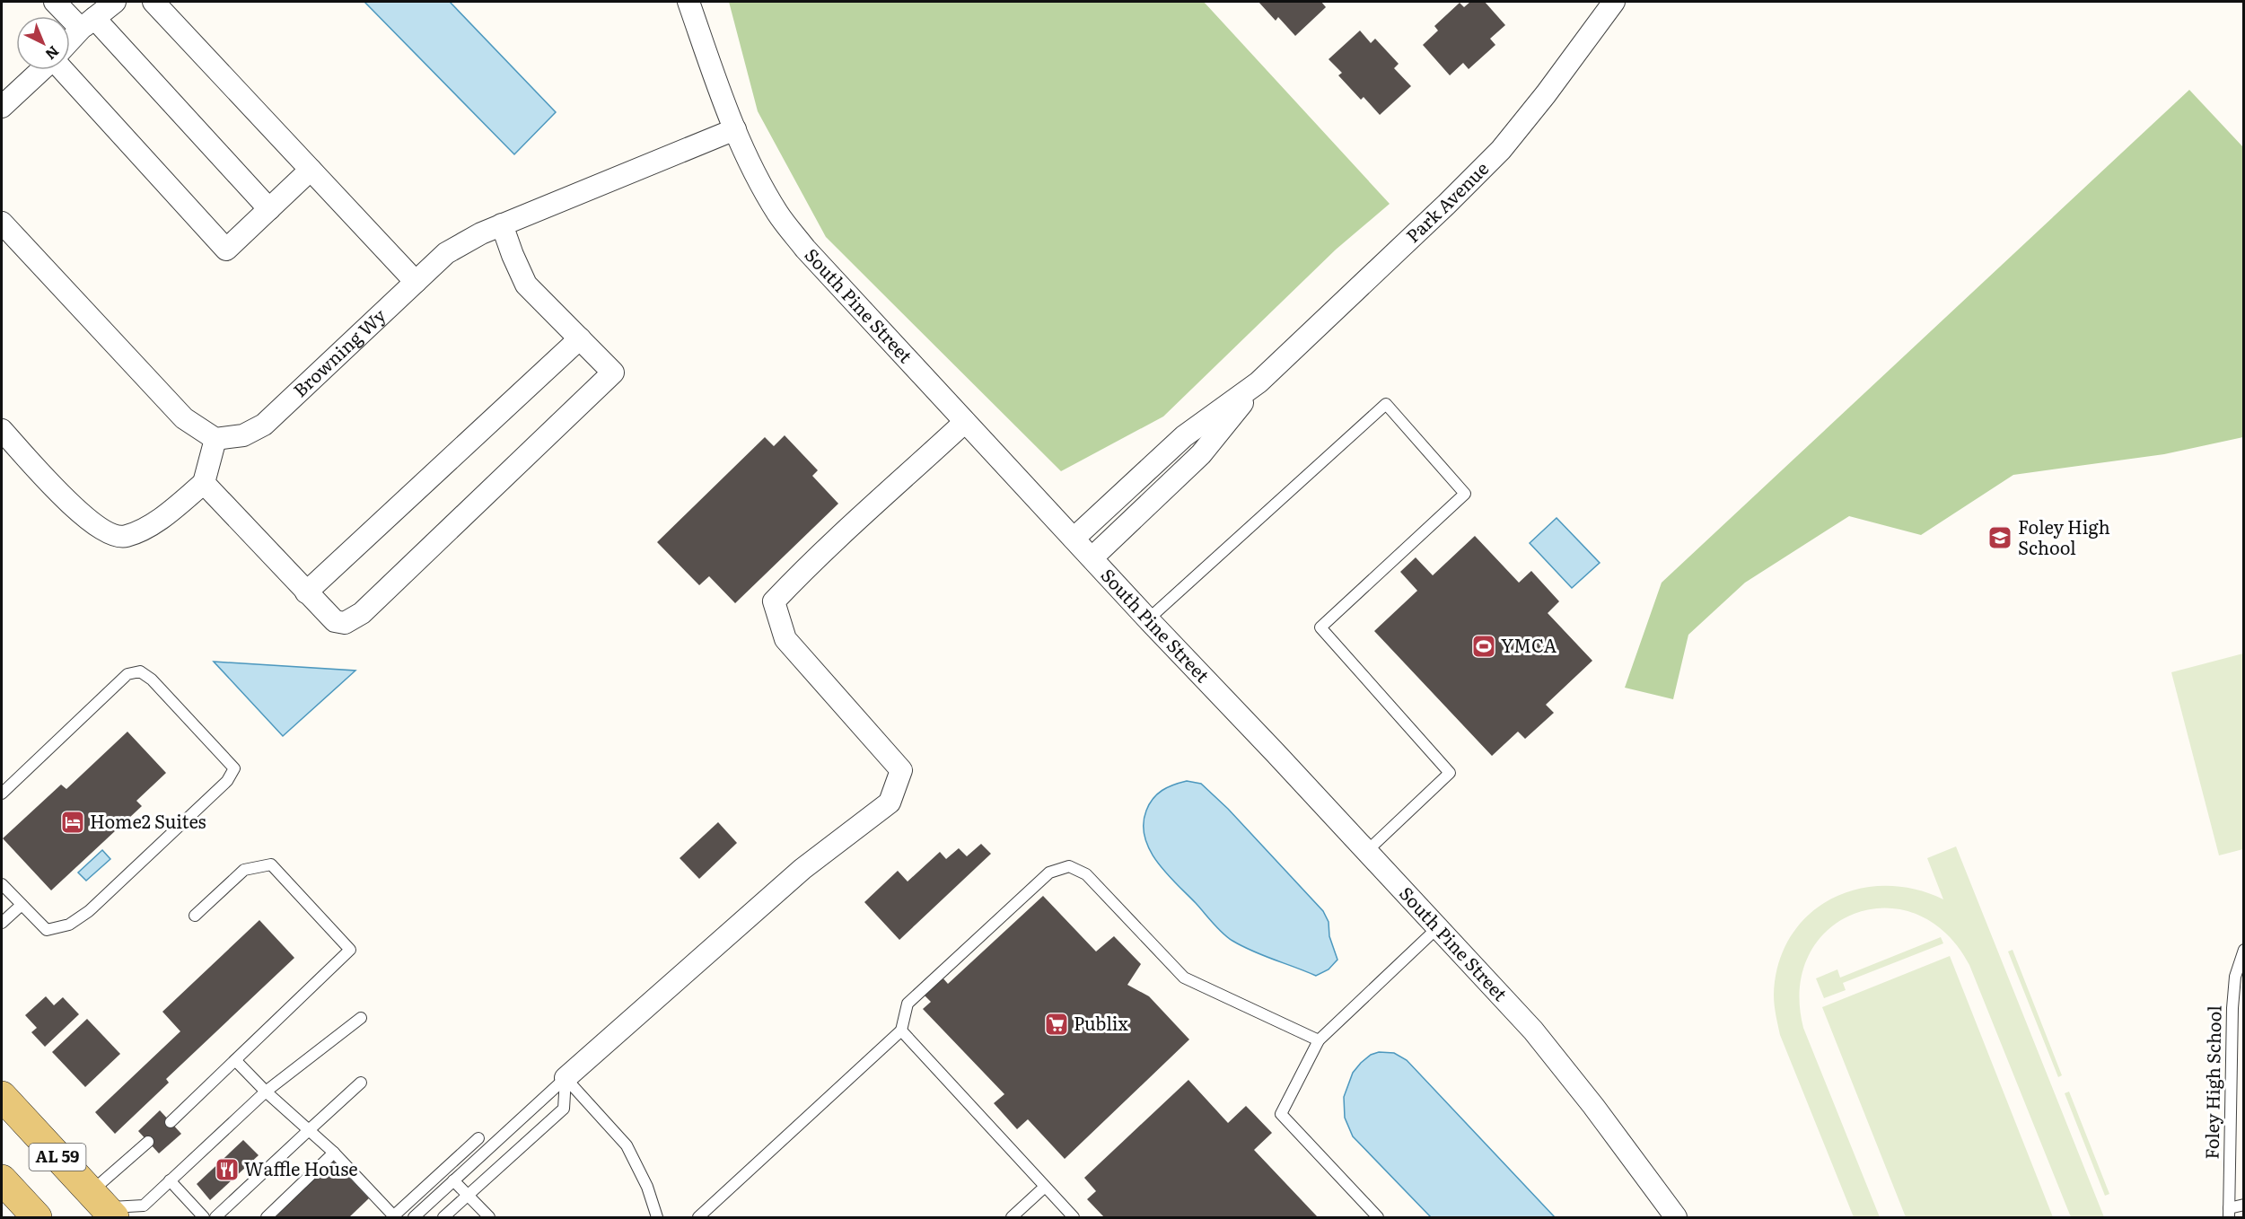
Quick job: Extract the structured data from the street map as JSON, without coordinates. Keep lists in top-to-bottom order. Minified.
{"streets":{"main road":["AL 59"],"street":["Park Avenue","South Pine Street","Browning Wy"],"lane":["Foley High School"]},"crossings":[["Park Avenue","South Pine Street"],["South Pine Street","Browning Wy"]],"places":{"school or university":["Foley High School"],"sports":["YMCA"],"hotel":["Home2 Suites"],"supermarket":["Publix"],"restaurant":["Waffle House"]},"north":"bottom right"}
